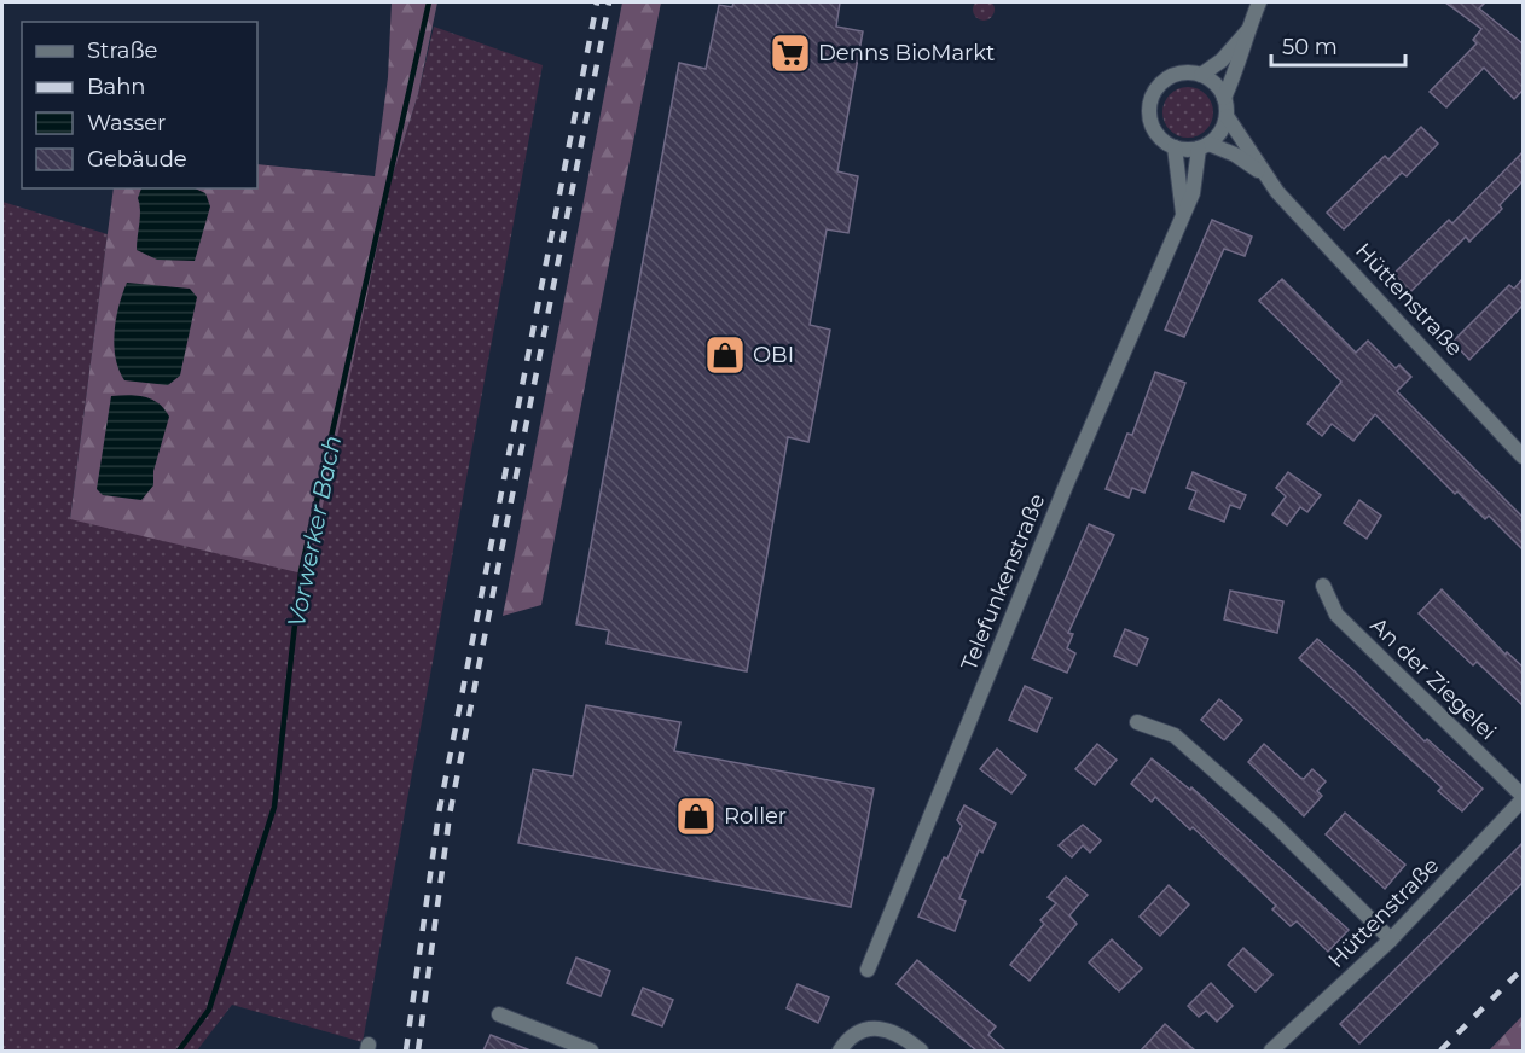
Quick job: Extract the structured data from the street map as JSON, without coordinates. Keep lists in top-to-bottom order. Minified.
{"streets":{"street":["Hüttenstraße","Telefunkenstraße","An der Ziegelei"]},"crossings":[["Hüttenstraße","An der Ziegelei"]],"water":["Vorwerker Bach"],"places":{"supermarket":["Denns BioMarkt"],"shop":["OBI","Roller"]},"legend":["Straße","Bahn","Wasser","Gebäude"],"scale_bar":"50 m"}
